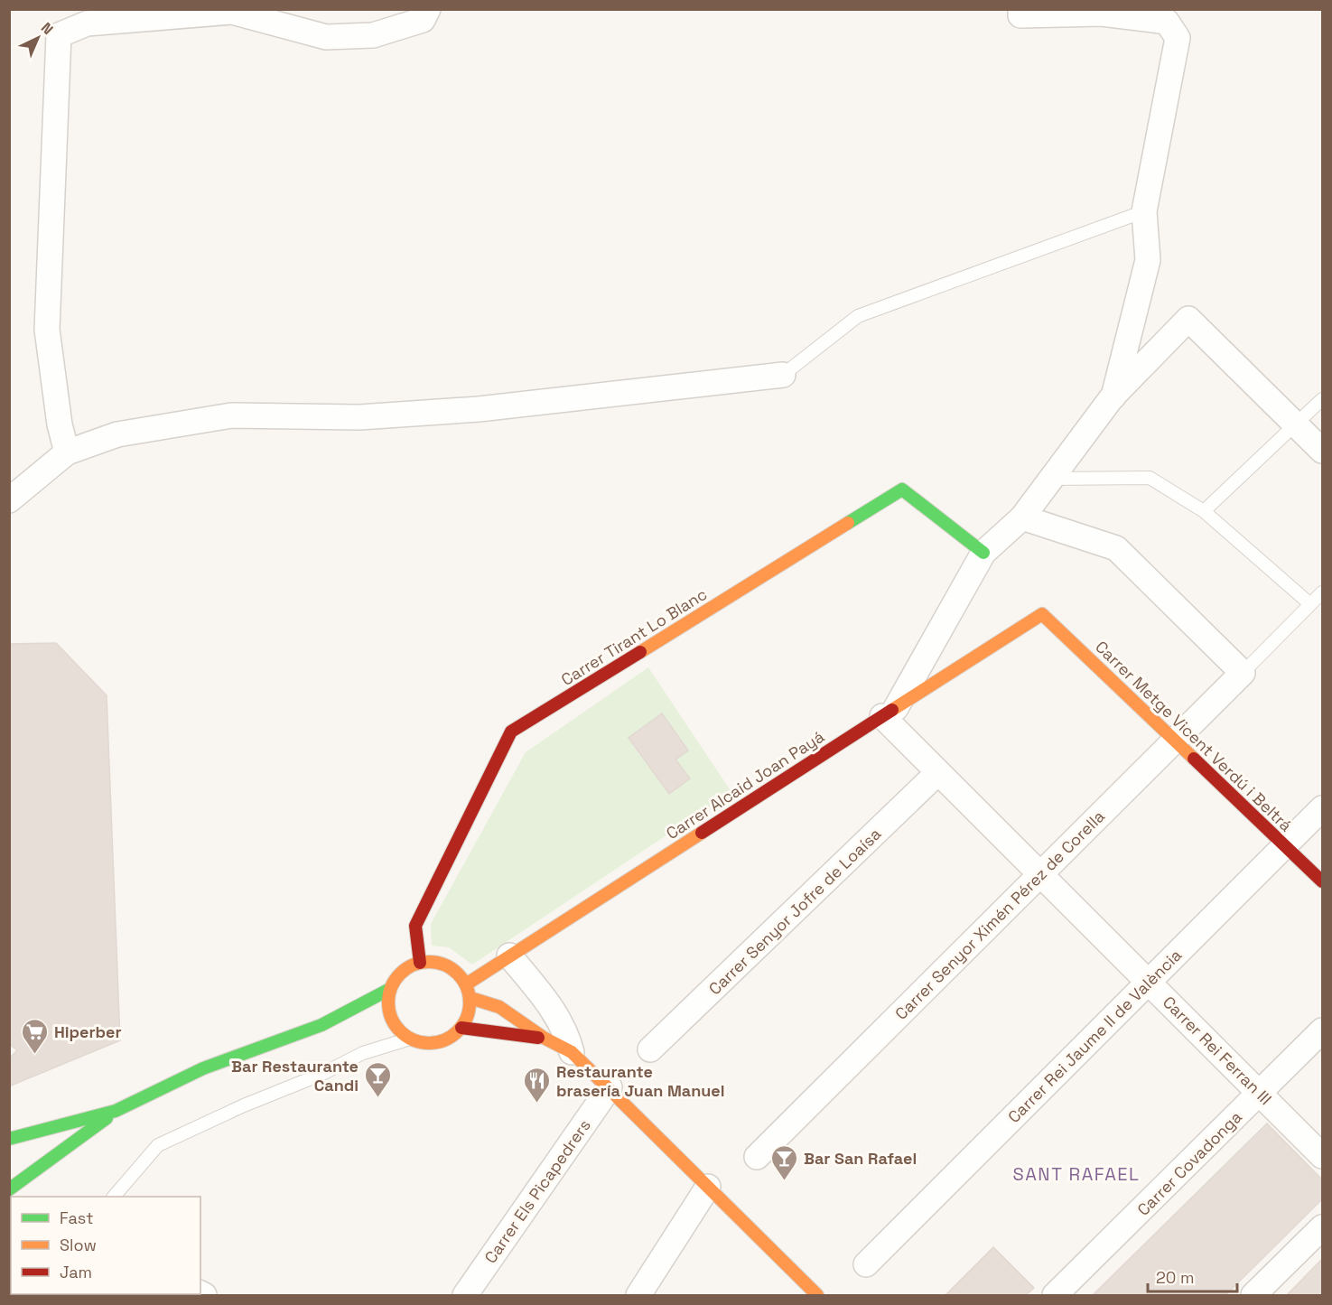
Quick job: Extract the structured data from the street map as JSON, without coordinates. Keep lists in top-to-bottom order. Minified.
{"streets":{"street":["Carrer Tirant Lo Blanc","Carrer Metge Vicent Verdú i Beltrá","Carrer Alcaid Joan Payá","Carrer Senyor Jofre de Loaísa","Carrer Senyor Ximén Pérez de Corella","Carrer Rei Jaume II de València","Carrer Rei Ferran III","Carrer Covadonga","Carrer Els Picapedrers"]},"crossings":[["Carrer Tirant Lo Blanc","Carrer Alcaid Joan Payá"],["Carrer Metge Vicent Verdú i Beltrá","Carrer Alcaid Joan Payá"],["Carrer Metge Vicent Verdú i Beltrá","Carrer Senyor Ximén Pérez de Corella"],["Carrer Metge Vicent Verdú i Beltrá","Carrer Rei Jaume II de València"],["Carrer Alcaid Joan Payá","Carrer Rei Ferran III"],["Carrer Senyor Jofre de Loaísa","Carrer Rei Ferran III"],["Carrer Senyor Ximén Pérez de Corella","Carrer Rei Ferran III"],["Carrer Rei Jaume II de València","Carrer Rei Ferran III"],["Carrer Rei Ferran III","Carrer Covadonga"]],"districts":["SANT RAFAEL"],"places":{"supermarket":["Hiperber"],"bar":["Bar Restaurante Candi","Bar San Rafael"],"restaurant":["Restaurante brasería Juan Manuel"]},"legend":["Fast","Slow","Jam"],"scale_bar":"20 m","north":"top right"}
